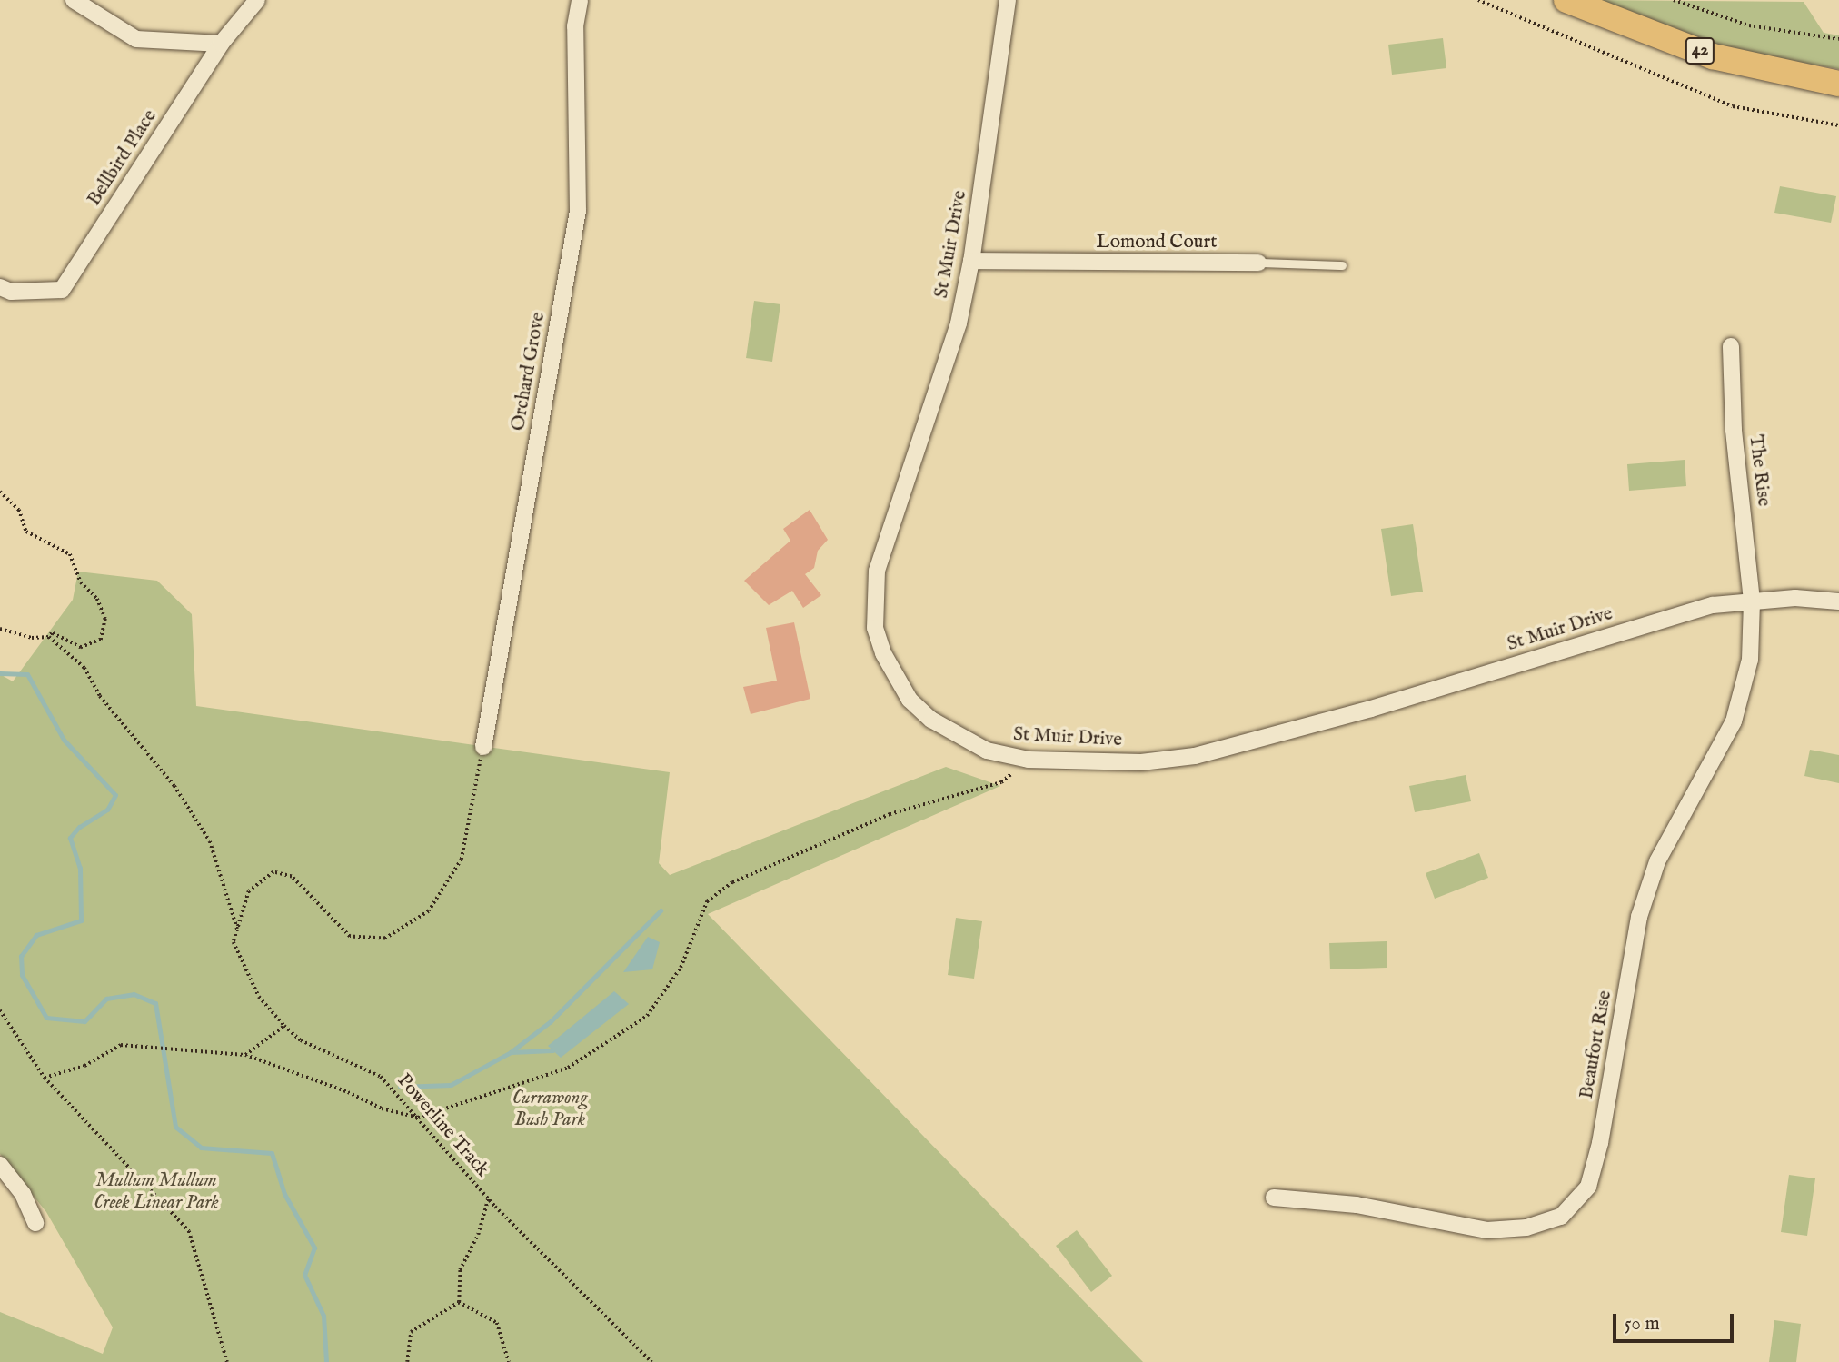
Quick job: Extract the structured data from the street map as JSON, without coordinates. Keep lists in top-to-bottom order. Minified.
{"streets":{"main road":["42"],"street":["Bellbird Place","Lomond Court","St Muir Drive","Orchard Grove","The Rise","Beaufort Rise"],"path":["Powerline Track"]},"crossings":[["Lomond Court","St Muir Drive"],["St Muir Drive","The Rise"],["St Muir Drive","Beaufort Rise"],["Orchard Grove","Powerline Track"],["The Rise","Beaufort Rise"]],"parks":["Currawong Bush Park","Mullum Mullum Creek Linear Park"],"scale_bar":"50 m"}
